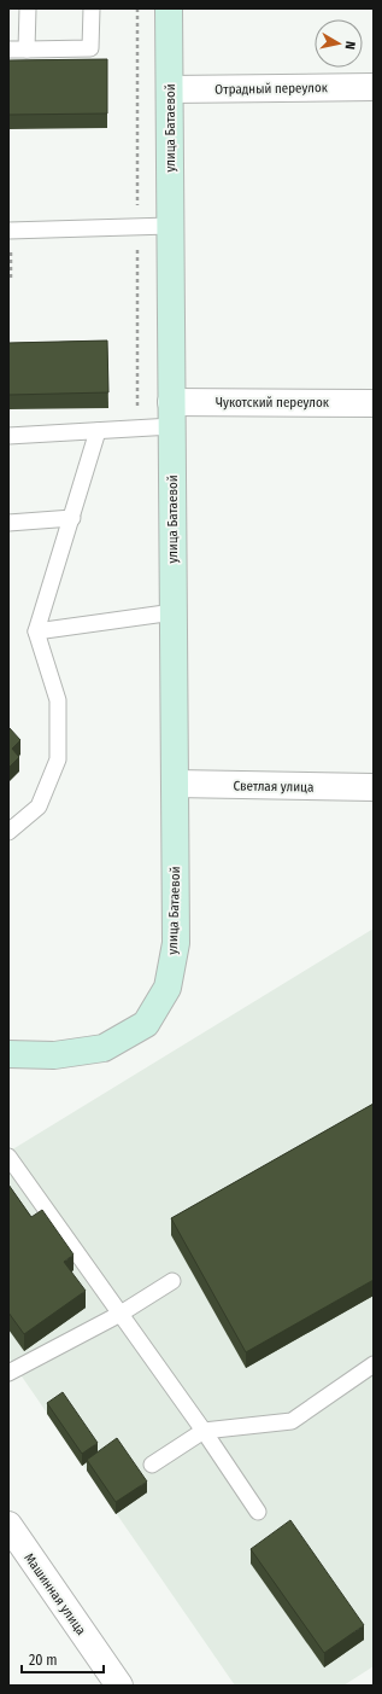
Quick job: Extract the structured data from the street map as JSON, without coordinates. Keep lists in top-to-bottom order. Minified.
{"streets":{"main road":["улица Батаевой"],"street":["Отрадный переулок","Чукотский переулок","Светлая улица","Машинная улица"]},"crossings":[["Отрадный переулок","улица Батаевой"],["улица Батаевой","Чукотский переулок"],["улица Батаевой","Светлая улица"]],"scale_bar":"20 m","north":"right"}
